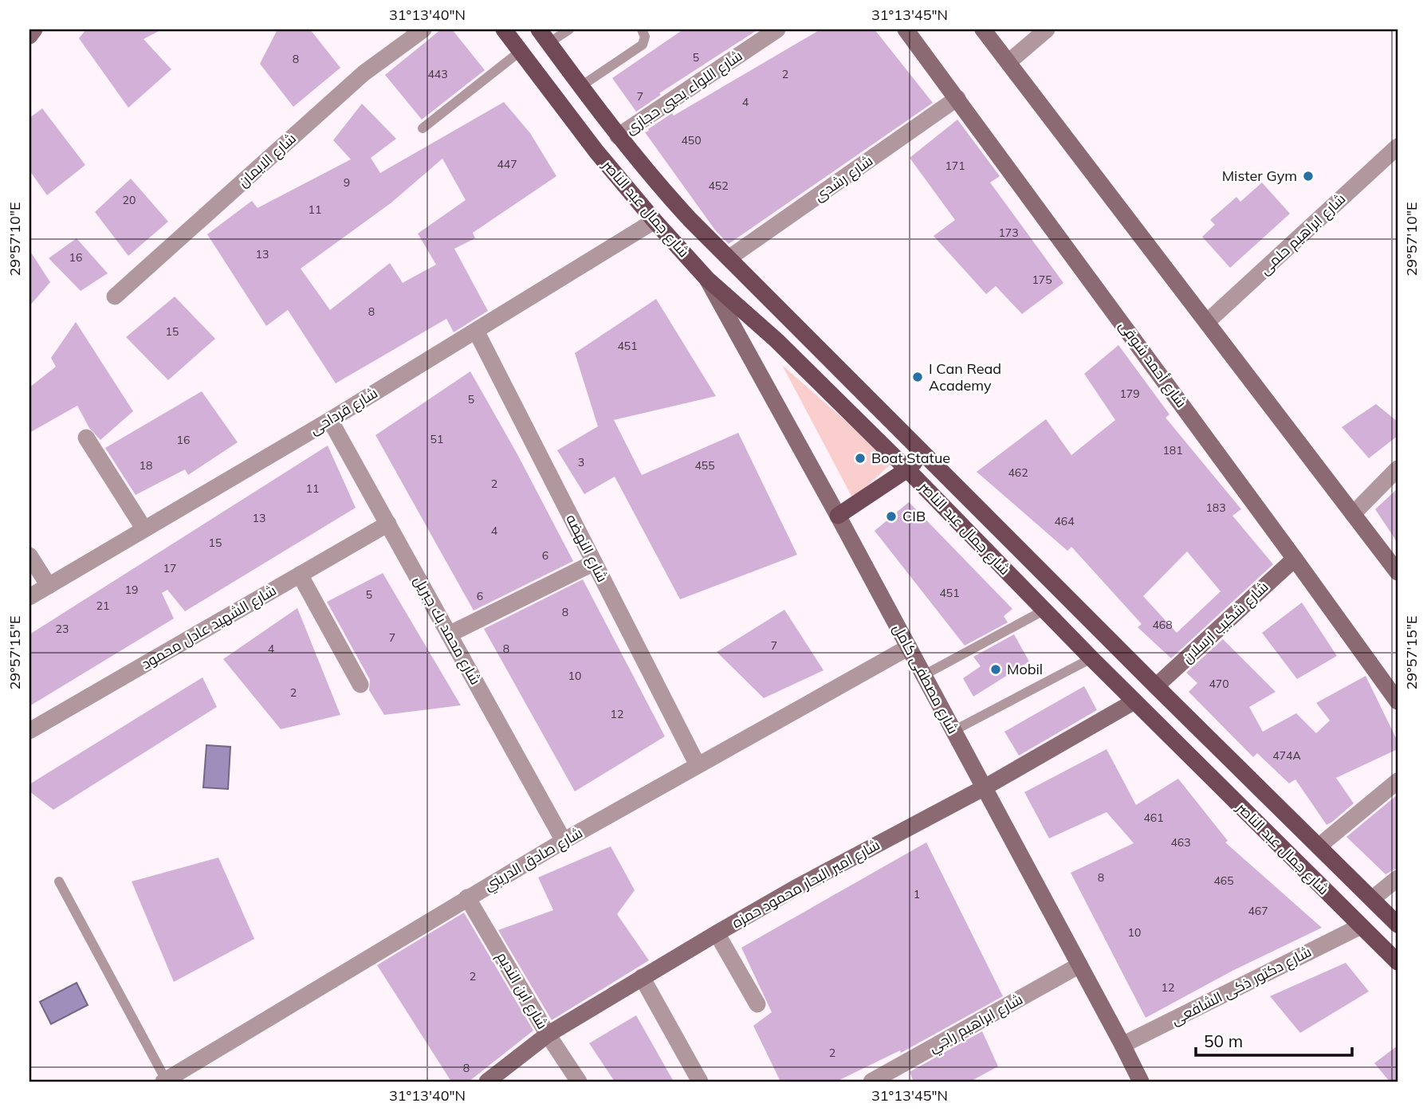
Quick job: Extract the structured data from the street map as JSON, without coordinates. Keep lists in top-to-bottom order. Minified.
{"streets":{"main road":["شارع جمال عبد الناصر"],"street":["شارع اللواء يحيي حجازى","شارع الايمان","شارع رشدى","شارع ابراهيم حلمى","شارع أحمد شوقى","شارع قرداحى","شارع النهضه","شارع شكيب ارسلان","شارع الشهيد عادل محمود","شارع محمد بك جبريل","شارع مصطفى كامل","شارع صادق الدريني","شارع امير البحار محمود حمزه","شارع دكتور ذكى الشافعى","شارع ابن النديم","شارع ابراهيم راجي"]},"crossings":[["شارع اللواء يحيي حجازى","شارع جمال عبد الناصر"],["شارع رشدى","شارع جمال عبد الناصر"],["شارع رشدى","شارع أحمد شوقى"],["شارع جمال عبد الناصر","شارع قرداحى"],["شارع جمال عبد الناصر","شارع شكيب ارسلان"],["شارع جمال عبد الناصر","شارع مصطفى كامل"],["شارع جمال عبد الناصر","شارع امير البحار محمود حمزه"],["شارع جمال عبد الناصر","شارع دكتور ذكى الشافعى"],["شارع أحمد شوقى","شارع شكيب ارسلان"],["شارع قرداحى","شارع النهضه"],["شارع قرداحى","شارع محمد بك جبريل"],["شارع النهضه","شارع صادق الدريني"],["شارع الشهيد عادل محمود","شارع محمد بك جبريل"],["شارع محمد بك جبريل","شارع صادق الدريني"],["شارع مصطفى كامل","شارع صادق الدريني"],["شارع مصطفى كامل","شارع امير البحار محمود حمزه"],["شارع مصطفى كامل","شارع دكتور ذكى الشافعى"],["شارع مصطفى كامل","شارع ابراهيم راجي"],["شارع صادق الدريني","شارع ابن النديم"],["شارع امير البحار محمود حمزه","شارع ابن النديم"]],"places":["Mister Gym","I Can Read Academy","Boat Statue","CIB","Mobil"],"house_numbers":["5","8","443","2","7","4","450","447","171","9","452","20","11","173","13","16","175","8","15","451","179","5","51","16","181","3","18","455","462","2","11","183","13","464","4","15","6","17","19","451","5","6","21","8","468","23","7","7","4","8","10","470","2","12","474A","461","463","8","465","1","467","10","2","12","2","8"],"scale_bar":"50 m","coordinates":["31°13'40\"N","31°13'45\"N","29°57'10\"E","29°57'15\"E"]}
